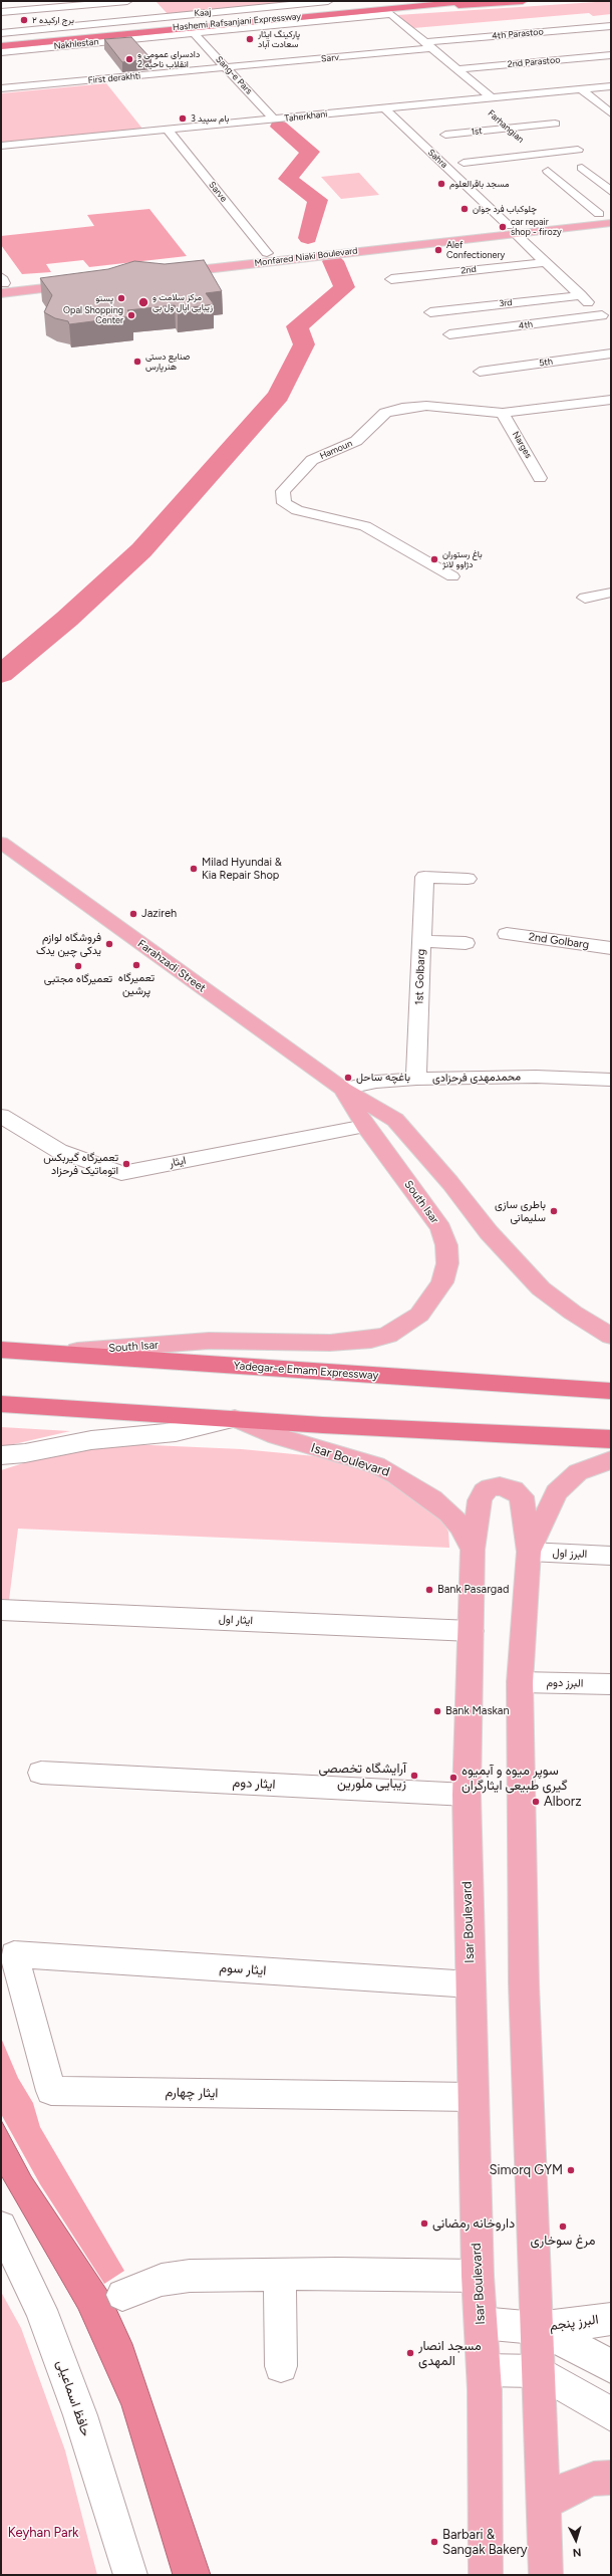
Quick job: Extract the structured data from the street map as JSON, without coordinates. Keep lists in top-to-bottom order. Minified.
{"streets":{"highway":["Hashemi Rafsanjani Expressway","Yadegar-e Emam Expressway"],"main road":["Monfared Niaki Boulevard","Farahzadi Street","South Isar","Isar Boulevard"],"street":["Kaaj","4th Parastoo","Nakhlestan","Sarv","2nd Parastoo","Sang-e Pars","First derakhti","Taherkhani","Farhangian","1st","Sahra","Sarve","2nd","3rd","4th","5th","Narges","Hamoun","2nd Golbarg","1st Golbarg","محمدمهدی فرحزادی","ایثار","البرز اول","ایثار اول","البرز دوم","ایثار دوم","ایثار سوم","ایثار چهارم","البرز پنجم","حافظ اسماعیلی"]},"crossings":[["Hashemi Rafsanjani Expressway","Nakhlestan"],["4th Parastoo","Sarv"],["Nakhlestan","Sang-e Pars"],["Sarv","Sang-e Pars"],["Sarv","First derakhti"],["Sang-e Pars","First derakhti"],["Sang-e Pars","Taherkhani"],["Taherkhani","Farhangian"],["Taherkhani","Sahra"],["Taherkhani","Sarve"],["Farhangian","1st"],["Sahra","Monfared Niaki Boulevard"],["Sahra","2nd"],["Sahra","3rd"],["Sahra","4th"],["Sarve","Monfared Niaki Boulevard"],["Narges","Hamoun"],["Farahzadi Street","محمدمهدی فرحزادی"],["Farahzadi Street","South Isar"],["1st Golbarg","محمدمهدی فرحزادی"],["محمدمهدی فرحزادی","South Isar"],["ایثار","South Isar"],["South Isar","Yadegar-e Emam Expressway"],["Isar Boulevard","ایثار اول"],["Isar Boulevard","ایثار دوم"],["Isar Boulevard","ایثار سوم"],["Isar Boulevard","ایثار چهارم"],["ایثار سوم","ایثار چهارم"]],"parks":["Keyhan Park"],"places":["برج ارکیده ۲","پارکینگ ایثار سعادت آباد","دادسرای عمومی و انقلاب ناحیه 2","بام سپید 3","مسجد باقرالعلوم","چلوکباب فرد جوان","car repair shop - firozy","Alef Confectionery","پستو","مرکز سلامت و زیبایی اپال ول بی","Opal Shopping Center","صنایع دستی هنرپارس","باغ رستوران دژاوو لانژ","Milad Hyundai & Kia Repair Shop","Jazireh","فروشگاه لوازم یدکی چین یدک","تعمیرگاه پرشین","تعمیرگاه مجتبی","باغچه ساحل","تعمیرگاه گیربکس اتوماتیک فرحزاد","باطری سازی سلیمانی","Bank Pasargad","Bank Maskan","آرایشگاه تخصصی زیبایی ملورین","سوپر میوه و آبمیوه گیری طبیعی ایثارگران","Alborz","Simorq GYM","داروخانه رمضانی","مرغ سوخاری","مسجد انصار المهدی","Barbari & Sangak Bakery"],"north":"bottom"}
